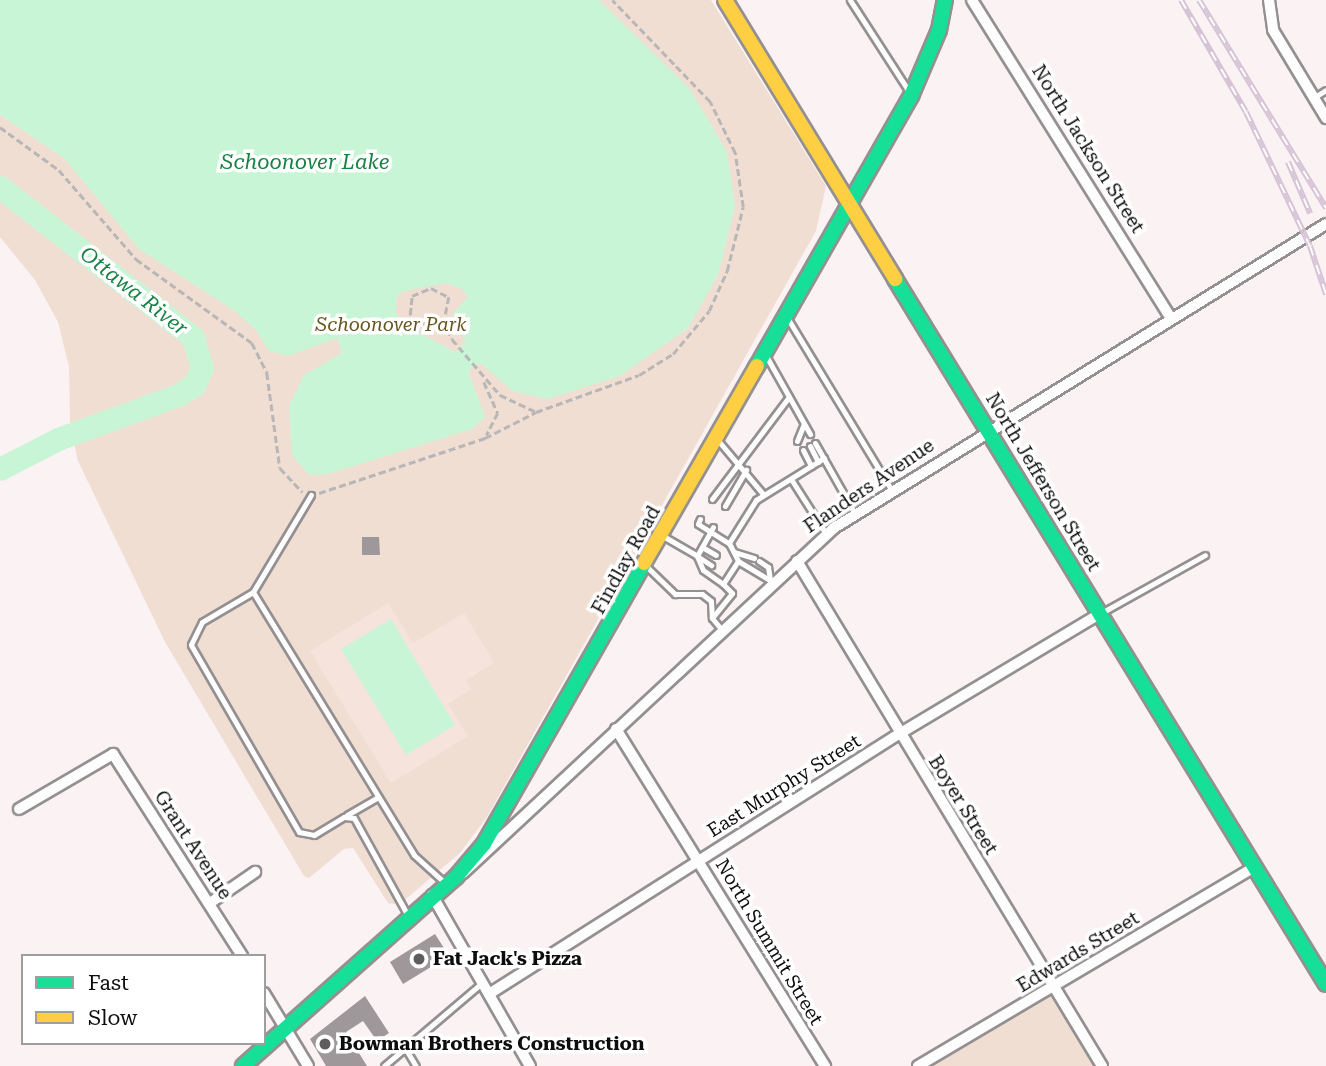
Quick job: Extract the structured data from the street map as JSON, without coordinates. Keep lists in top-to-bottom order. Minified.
{"streets":{"main road":["North Jefferson Street","Findlay Road"],"street":["North Jackson Street","Flanders Avenue","East Murphy Street","Boyer Street","Grant Avenue","North Summit Street","Edwards Street"]},"crossings":[["North Jackson Street","Flanders Avenue"],["North Jefferson Street","Flanders Avenue"],["North Jefferson Street","Findlay Road"],["North Jefferson Street","East Murphy Street"],["North Jefferson Street","Edwards Street"],["Flanders Avenue","Findlay Road"],["Flanders Avenue","Boyer Street"],["Flanders Avenue","North Summit Street"],["East Murphy Street","Boyer Street"],["East Murphy Street","North Summit Street"],["Boyer Street","Edwards Street"]],"water":["Schoonover Lake","Ottawa River"],"parks":["Schoonover Park"],"places":["Fat Jack's Pizza","Bowman Brothers Construction"],"legend":["Fast","Slow"]}
